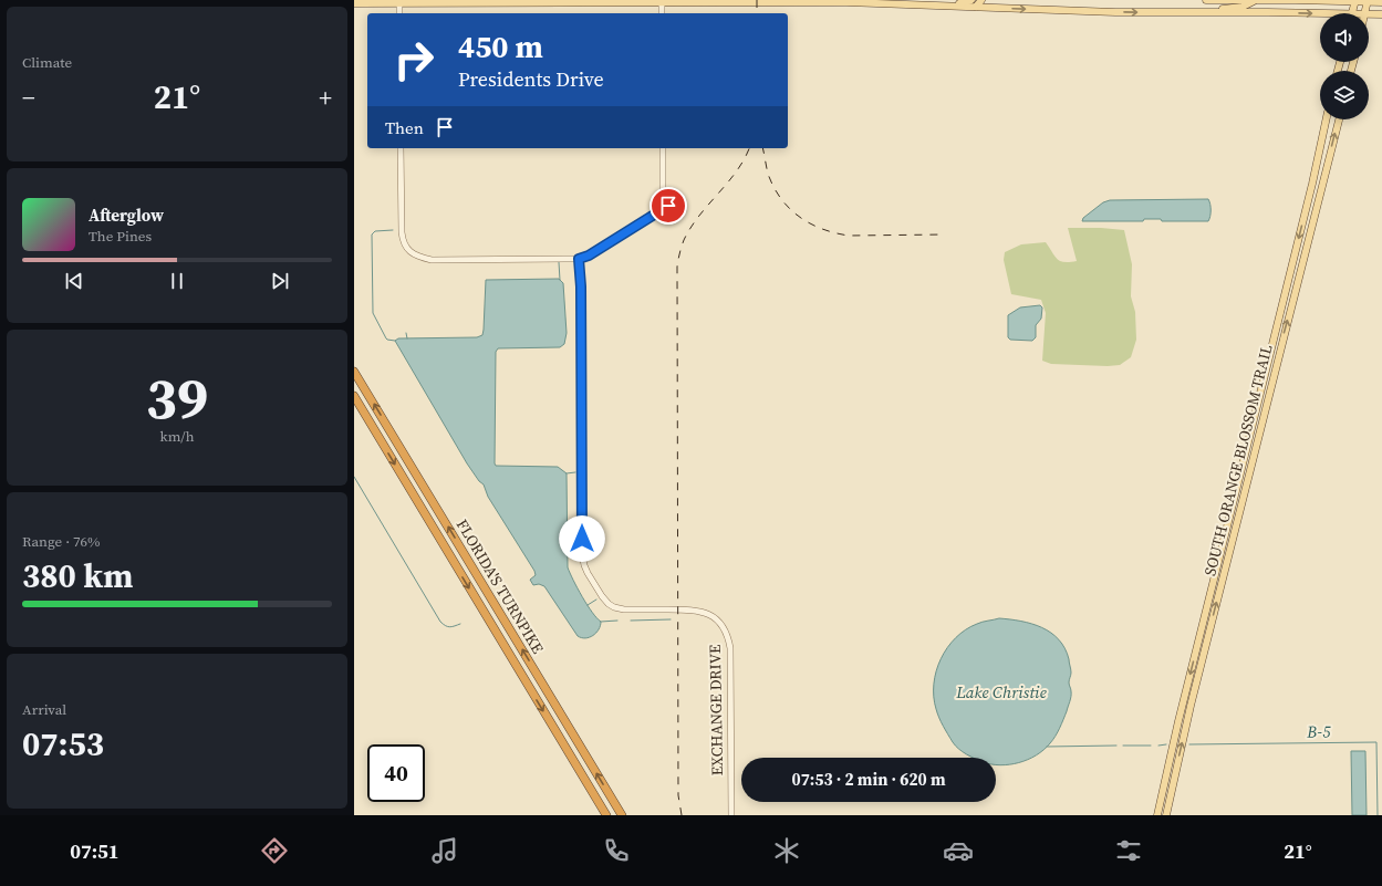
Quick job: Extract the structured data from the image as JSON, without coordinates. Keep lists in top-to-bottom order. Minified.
{"streets":{"highway":["FLORIDA'S TURNPIKE"],"main road":["SOUTH ORANGE BLOSSOM TRAIL"],"street":["EXCHANGE DRIVE"]},"water":["Lake Christie","B-5"],"page":{"tile":["Climate",["39","km/h"],["Range · 76%","380 km"],["Arrival","07:53"]],"turn":["450 m","Presidents Drive"],"heat":["−","21°","+"],"then":"Then","song":["Afterglow","The Pines"],"limit":"40","trip":"07:53 · 2 min · 620 m","tabs":["07:51","21°"]}}
